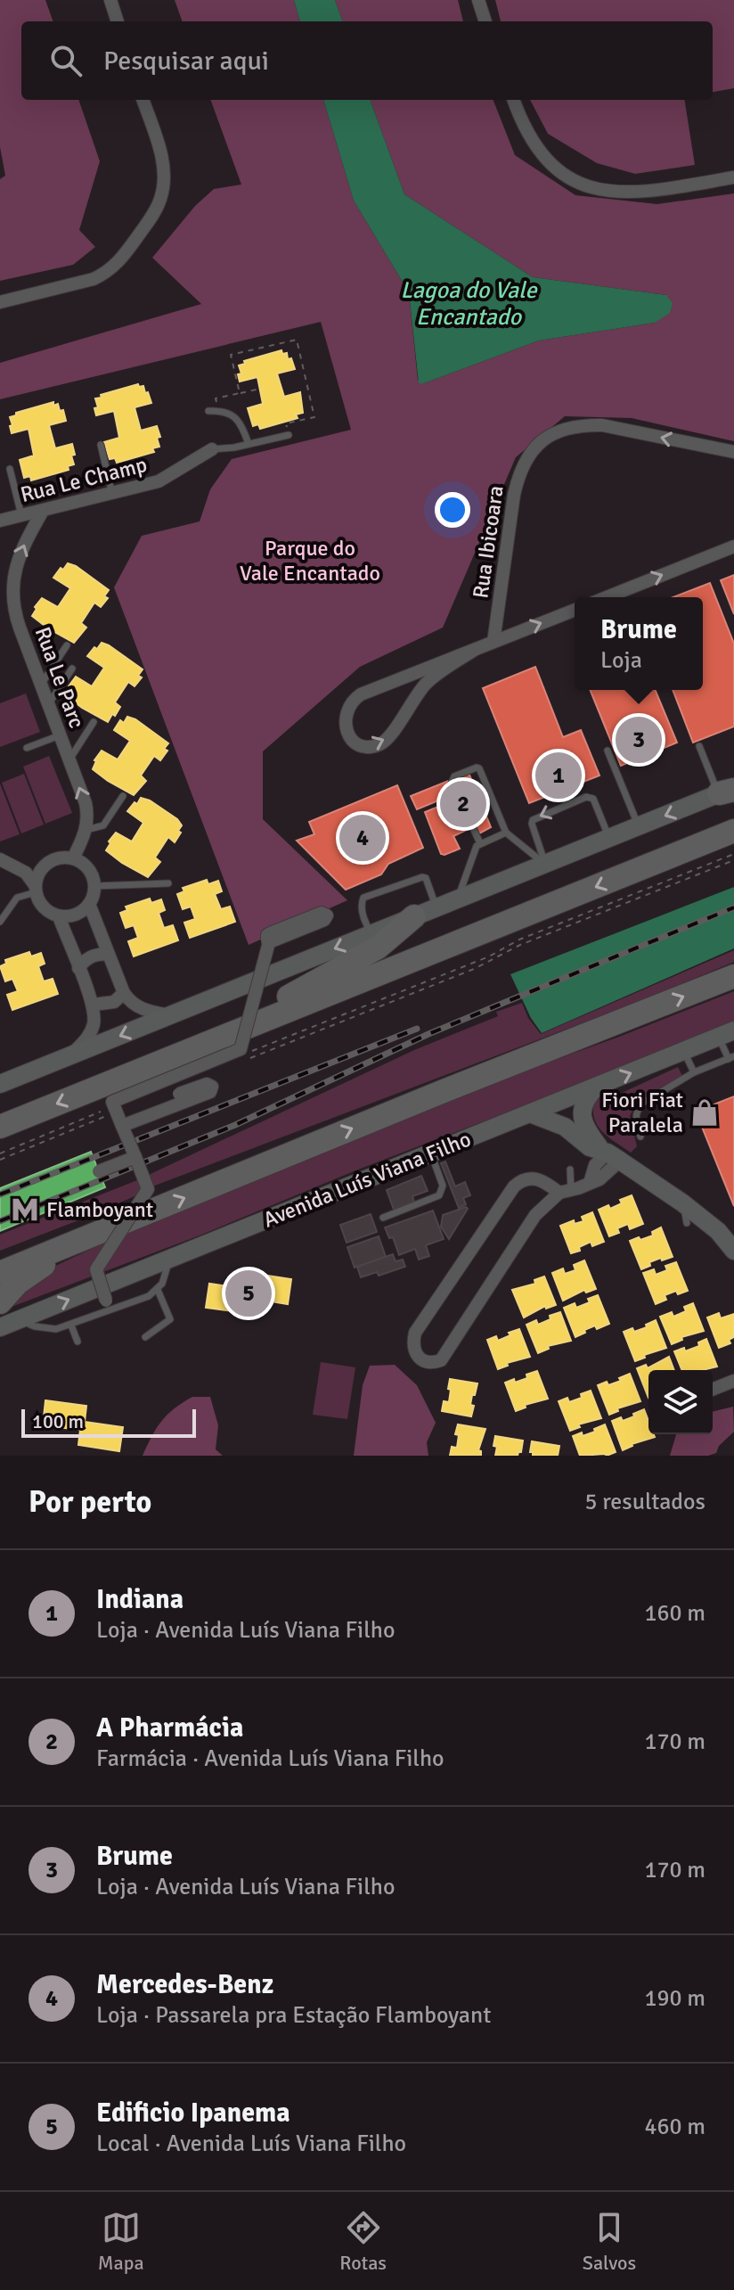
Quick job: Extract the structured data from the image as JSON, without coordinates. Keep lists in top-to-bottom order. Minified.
{"streets":{"main road":["Avenida Luís Viana Filho"],"street":["Rua Le Champ","Rua Ibicoara","Rua Le Parc"]},"crossings":[["Rua Le Champ","Rua Le Parc"]],"one_way":["Rua Le Parc"],"water":["Lagoa do Vale Encantado"],"parks":["Parque do Vale Encantado"],"places":{"shop":["Fiori Fiat Paralela"],"metro station":["Flamboyant"]},"scale_bar":"100 m","page":{"search":"Pesquisar aqui","popup":["Brume","Loja"],"pins":["3","1","2","4","5"],"scale":"100 m","heading":["Por perto","5 resultados"],"list":[{"mark":"1","name":"Indiana","note":"Loja · Avenida Luís Viana Filho","value":"160 m"},{"mark":"2","name":"A Pharmácia","note":"Farmácia · Avenida Luís Viana Filho","value":"170 m"},{"mark":"3","name":"Brume","note":"Loja · Avenida Luís Viana Filho","value":"170 m"},{"mark":"4","name":"Mercedes-Benz","note":"Loja · Passarela pra Estação Flamboyant","value":"190 m"},{"mark":"5","name":"Edificio Ipanema","note":"Local · Avenida Luís Viana Filho","value":"460 m"}],"nav":["Mapa","Rotas","Salvos"]}}
